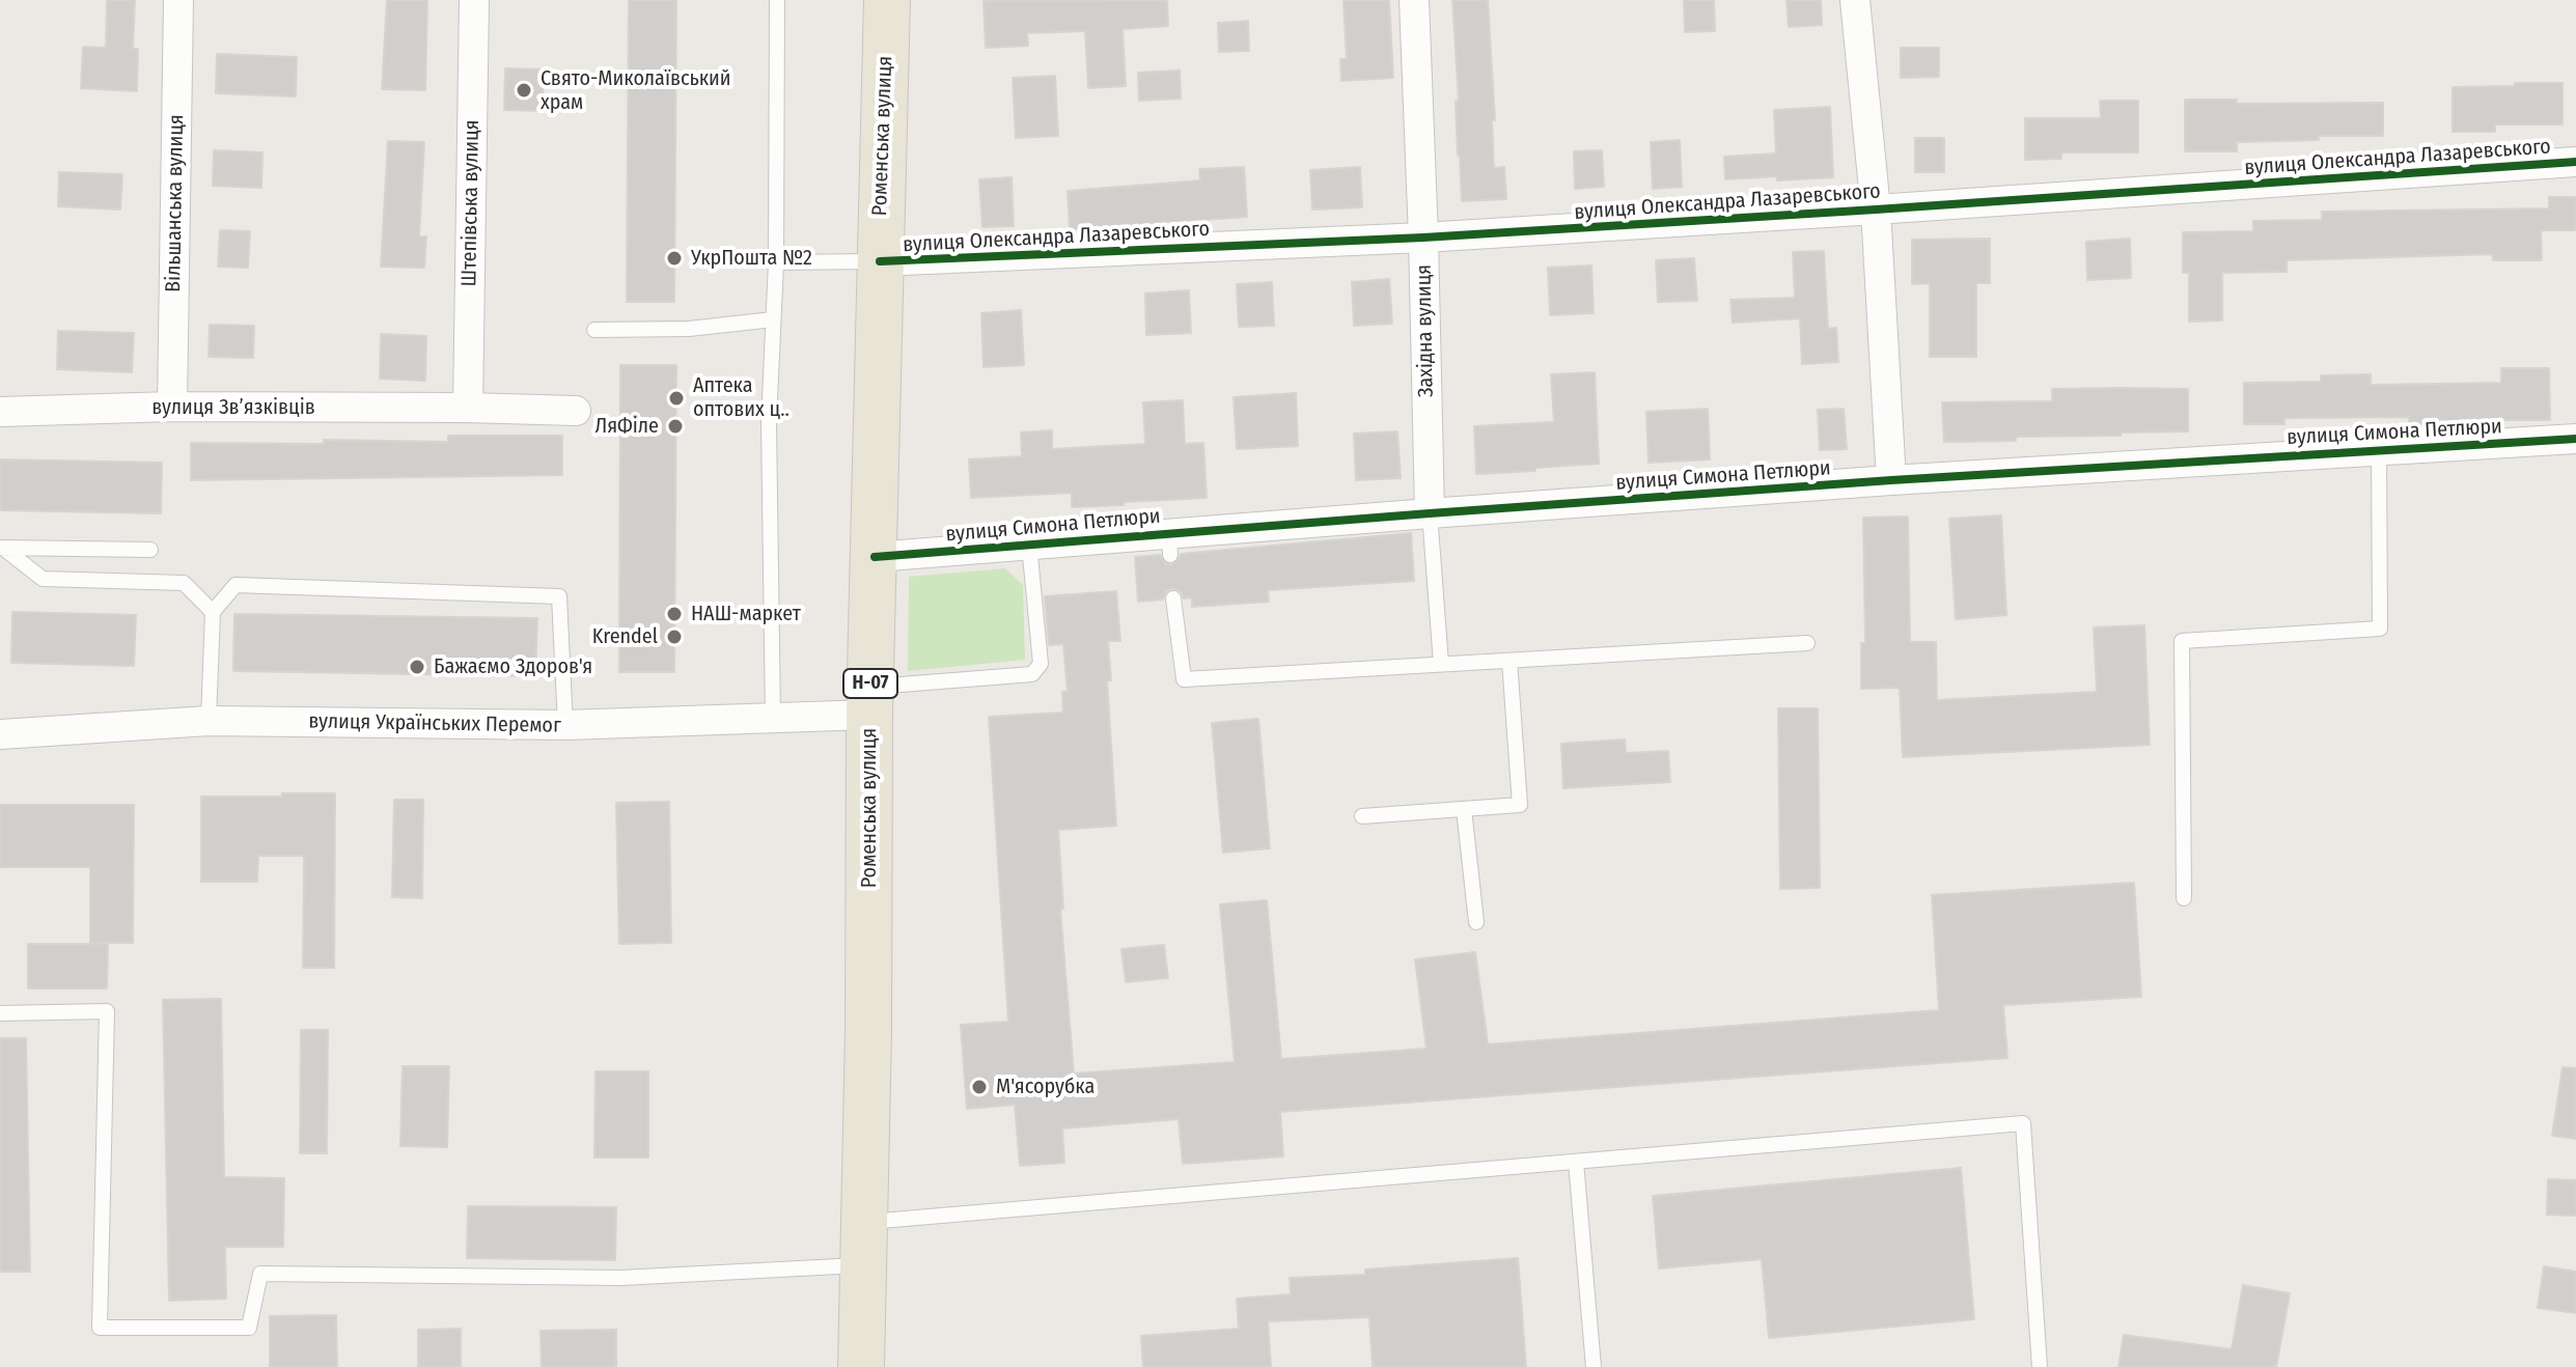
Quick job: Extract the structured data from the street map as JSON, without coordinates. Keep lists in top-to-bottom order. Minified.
{"streets":{"main road":["Роменська вулиця","Н-07"],"street":["вулиця Олександра Лазаревського","Вільшанська вулиця","Штепівська вулиця","Західна вулиця","вулиця Звʼязківців","вулиця Симона Петлюри","вулиця Українських Перемог"]},"crossings":[["Роменська вулиця","вулиця Олександра Лазаревського"],["Роменська вулиця","вулиця Симона Петлюри"],["Роменська вулиця","вулиця Українських Перемог"],["вулиця Олександра Лазаревського","Західна вулиця"],["Вільшанська вулиця","вулиця Звʼязківців"],["Штепівська вулиця","вулиця Звʼязківців"],["Західна вулиця","вулиця Симона Петлюри"]],"places":["Свято-Миколаївський храм","УкрПошта №2","Аптека оптових ц..","ЛяФіле","НАШ-маркет","Krendel","Бажаємо Здоров'я","М'ясорубка"]}
